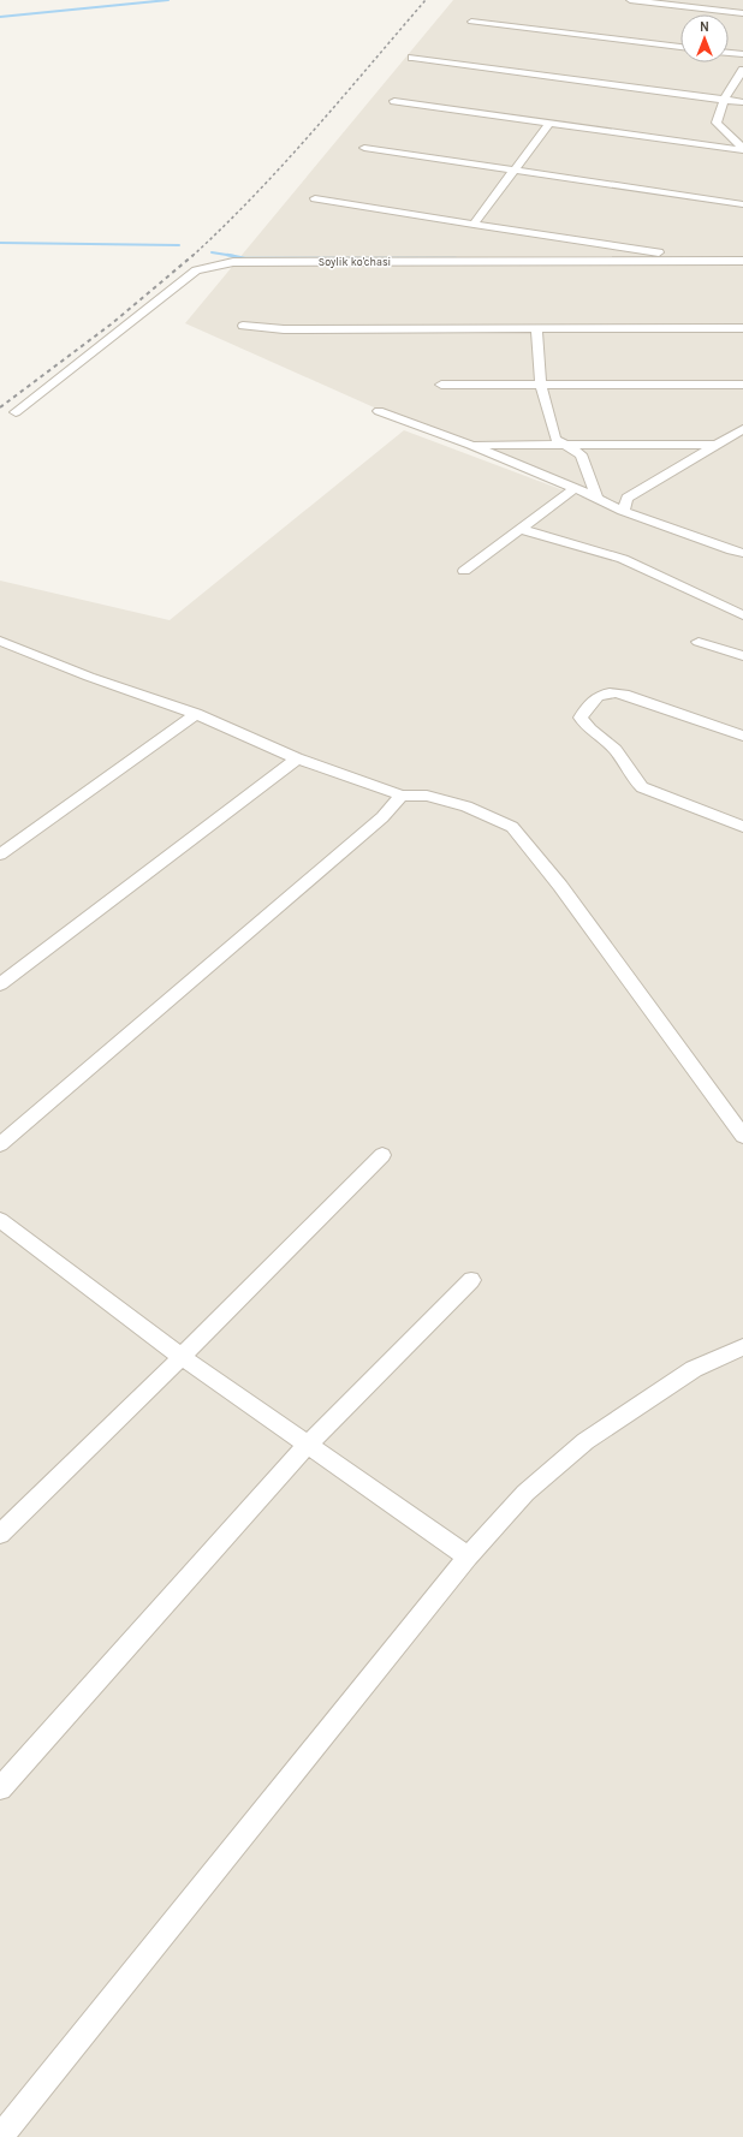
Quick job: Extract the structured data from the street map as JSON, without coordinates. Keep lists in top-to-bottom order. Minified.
{"streets":{"street":["Soylik ko'chasi"]},"north":"top"}
